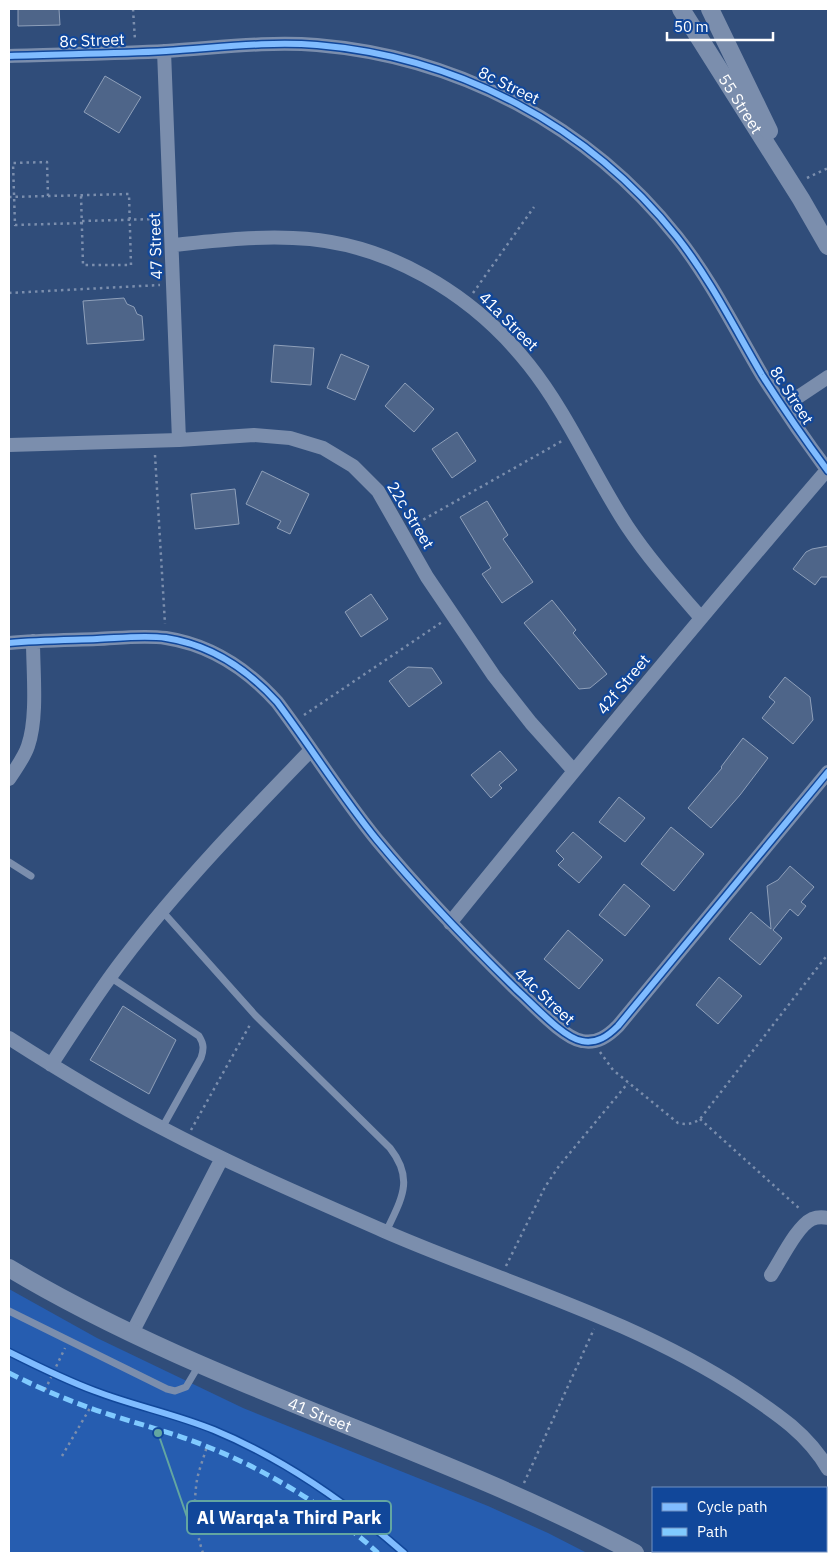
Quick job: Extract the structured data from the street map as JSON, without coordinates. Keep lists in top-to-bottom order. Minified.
{"streets":{"street":["8c Street","55 Street","47 Street","41a Street","22c Street","42f Street","44c Street","41 Street"]},"crossings":[["8c Street","47 Street"],["8c Street","42f Street"],["47 Street","41a Street"],["47 Street","22c Street"],["41a Street","42f Street"],["22c Street","42f Street"],["42f Street","44c Street"]],"places":["Al Warqa'a Third Park"],"legend":["Cycle path","Path"],"scale_bar":"50 m"}
